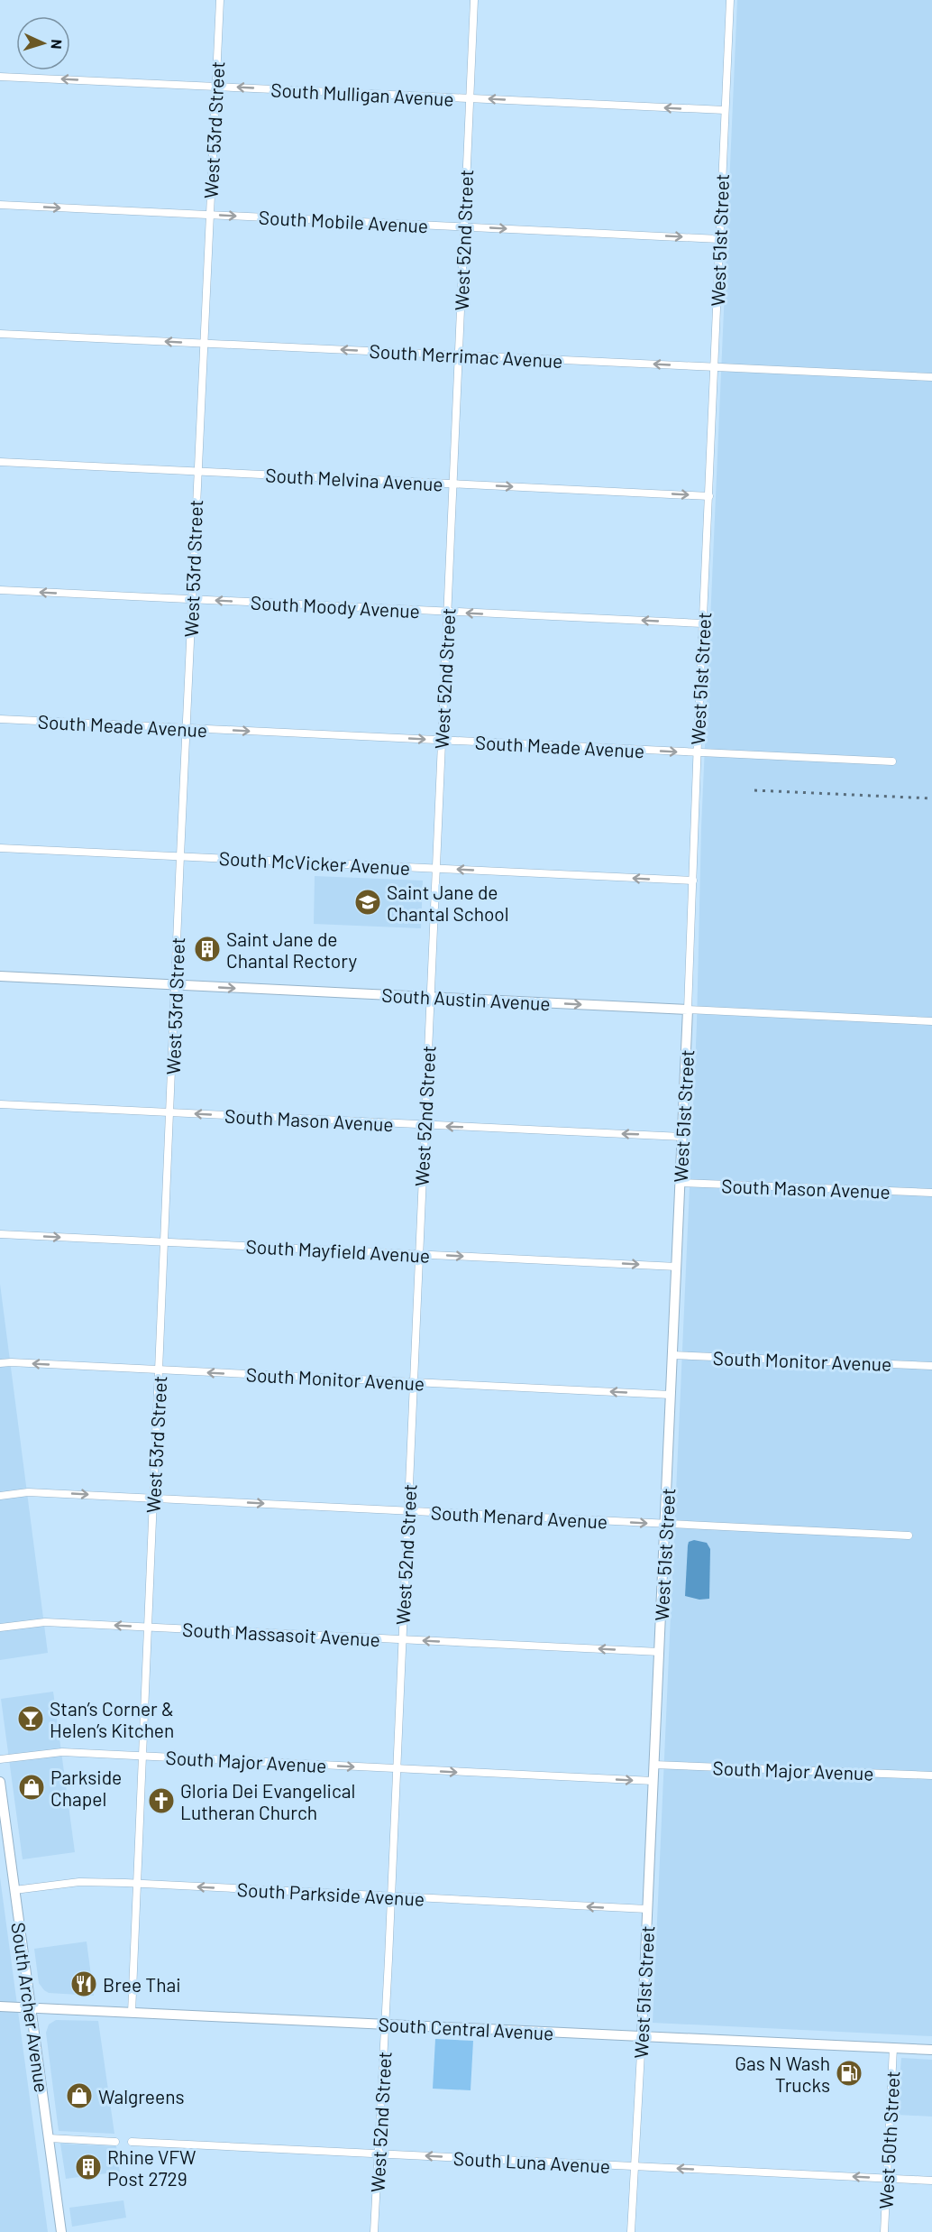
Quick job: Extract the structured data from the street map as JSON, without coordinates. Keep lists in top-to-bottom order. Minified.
{"streets":{"street":["South Mulligan Avenue","West 53rd Street","South Mobile Avenue","West 52nd Street","West 51st Street","South Merrimac Avenue","South Melvina Avenue","South Moody Avenue","South Meade Avenue","South McVicker Avenue","South Austin Avenue","South Mason Avenue","South Mayfield Avenue","South Monitor Avenue","South Menard Avenue","South Massasoit Avenue","South Major Avenue","South Parkside Avenue","South Archer Avenue","South Central Avenue","West 50th Street","South Luna Avenue"]},"crossings":[["South Mulligan Avenue","West 53rd Street"],["South Mulligan Avenue","West 52nd Street"],["South Mulligan Avenue","West 51st Street"],["West 53rd Street","South Mobile Avenue"],["West 53rd Street","South Merrimac Avenue"],["West 53rd Street","South Melvina Avenue"],["West 53rd Street","South Moody Avenue"],["West 53rd Street","South Meade Avenue"],["West 53rd Street","South McVicker Avenue"],["West 53rd Street","South Austin Avenue"],["West 53rd Street","South Mason Avenue"],["West 53rd Street","South Mayfield Avenue"],["West 53rd Street","South Monitor Avenue"],["West 53rd Street","South Menard Avenue"],["West 53rd Street","South Massasoit Avenue"],["West 53rd Street","South Major Avenue"],["West 53rd Street","South Parkside Avenue"],["West 53rd Street","South Central Avenue"],["South Mobile Avenue","West 52nd Street"],["South Mobile Avenue","West 51st Street"],["West 52nd Street","South Merrimac Avenue"],["West 52nd Street","South Melvina Avenue"],["West 52nd Street","South Moody Avenue"],["West 52nd Street","South Meade Avenue"],["West 52nd Street","South McVicker Avenue"],["West 52nd Street","South Austin Avenue"],["West 52nd Street","South Mason Avenue"],["West 52nd Street","South Mayfield Avenue"],["West 52nd Street","South Monitor Avenue"],["West 52nd Street","South Menard Avenue"],["West 52nd Street","South Massasoit Avenue"],["West 52nd Street","South Major Avenue"],["West 52nd Street","South Parkside Avenue"],["West 52nd Street","South Central Avenue"],["West 52nd Street","South Luna Avenue"],["West 51st Street","South Merrimac Avenue"],["West 51st Street","South Melvina Avenue"],["West 51st Street","South Moody Avenue"],["West 51st Street","South Meade Avenue"],["West 51st Street","South McVicker Avenue"],["West 51st Street","South Austin Avenue"],["West 51st Street","South Mason Avenue"],["West 51st Street","South Mayfield Avenue"],["West 51st Street","South Monitor Avenue"],["West 51st Street","South Menard Avenue"],["West 51st Street","South Massasoit Avenue"],["West 51st Street","South Major Avenue"],["West 51st Street","South Parkside Avenue"],["West 51st Street","South Central Avenue"],["West 51st Street","South Luna Avenue"],["South Parkside Avenue","South Archer Avenue"],["South Archer Avenue","South Central Avenue"],["South Central Avenue","West 50th Street"],["West 50th Street","South Luna Avenue"]],"one_way":["South Mulligan Avenue","South Mobile Avenue","South Merrimac Avenue","South Melvina Avenue","South Moody Avenue","South Meade Avenue","South McVicker Avenue","South Austin Avenue","South Mason Avenue","South Mayfield Avenue","South Monitor Avenue","South Menard Avenue","South Massasoit Avenue","South Major Avenue","South Parkside Avenue","South Luna Avenue"],"places":{"school or university":["Saint Jane de Chantal School"],"building":["Saint Jane de Chantal Rectory","Rhine VFW Post 2729"],"bar":["Stan’s Corner & Helen’s Kitchen"],"shop":["Parkside Chapel","Walgreens"],"church":["Gloria Dei Evangelical Lutheran Church"],"restaurant":["Bree Thai"],"fuel station":["Gas N Wash Trucks"]},"north":"right"}
